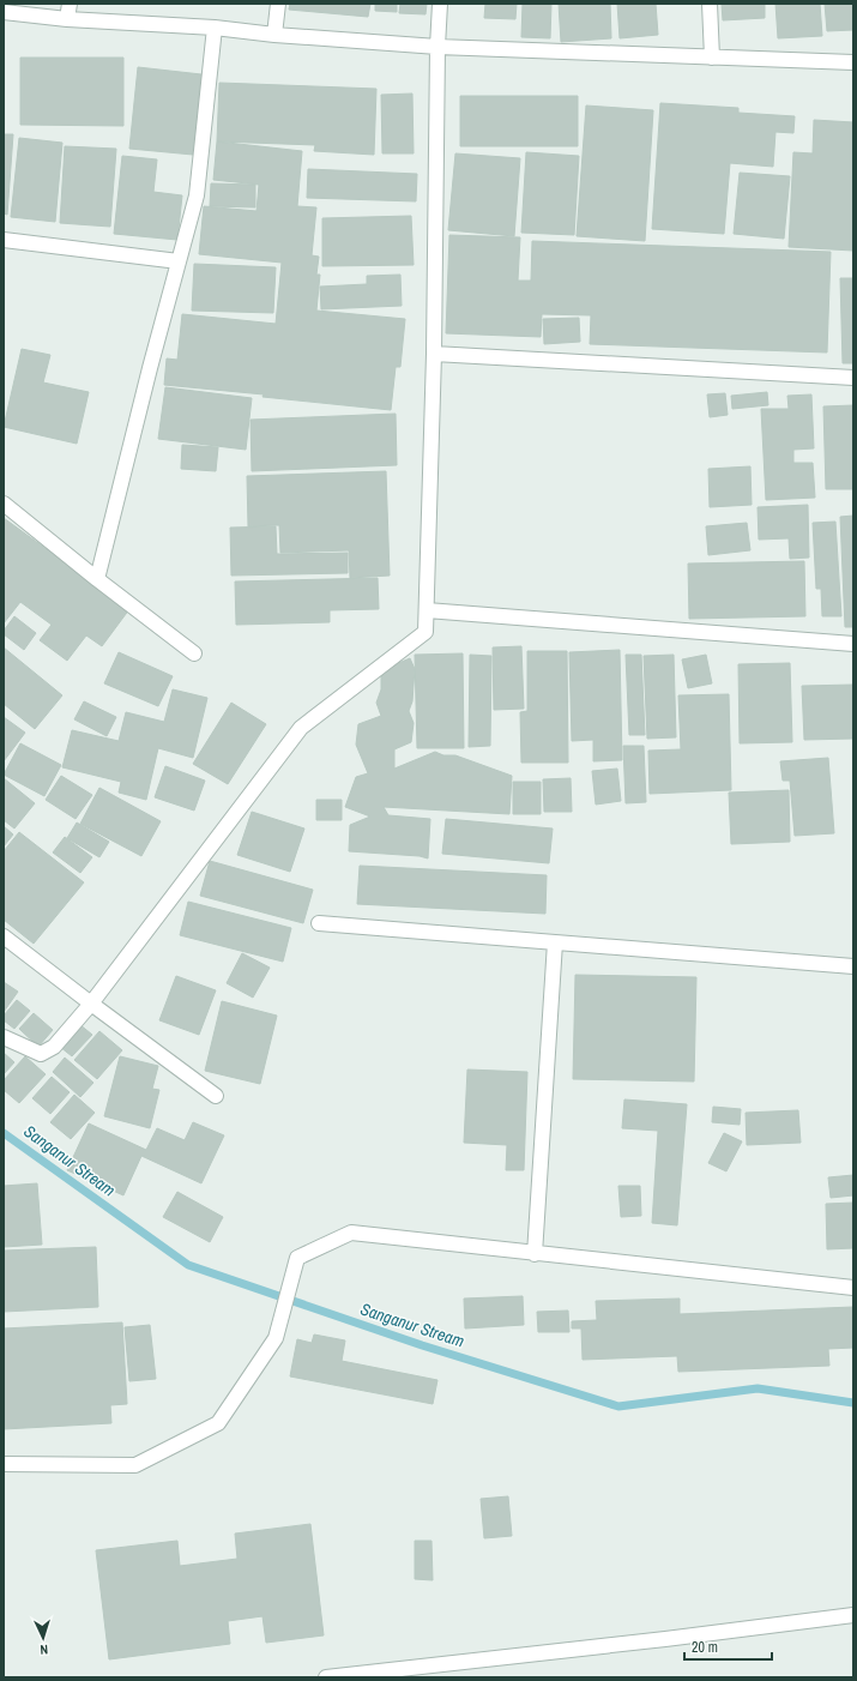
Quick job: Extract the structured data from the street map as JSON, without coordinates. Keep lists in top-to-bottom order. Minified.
{"water":["Sanganur Stream"],"scale_bar":"20 m","north":"bottom"}
